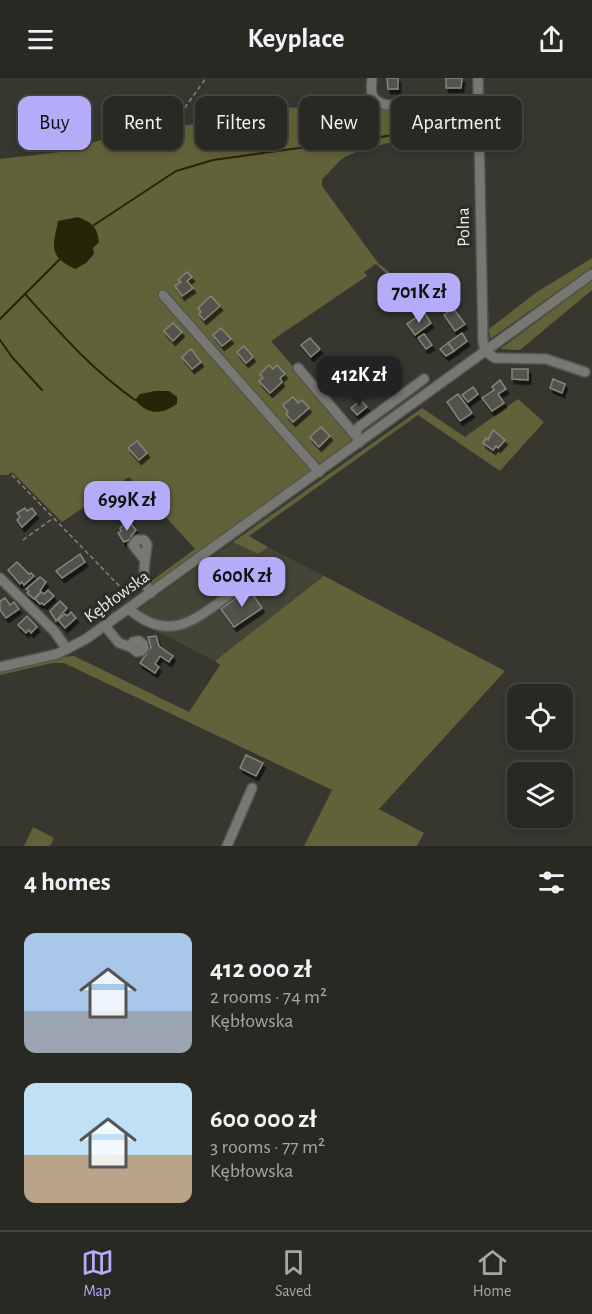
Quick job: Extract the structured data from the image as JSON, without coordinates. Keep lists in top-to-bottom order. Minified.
{"streets":{"street":["Polna","Kębłowska"]},"crossings":[["Polna","Kębłowska"]],"page":{"header":"Keyplace","chip":["Buy","Rent","Filters","New","Apartment"],"price":["701K zł","412K zł","699K zł","600K zł"],"heading":"4 homes","list":[{"name":"412 000 zł","note":"2 rooms · 74 m² · Kębłowska"},{"name":"600 000 zł","note":"3 rooms · 77 m² · Kębłowska"}],"tabs":["Map","Saved","Home"]}}
